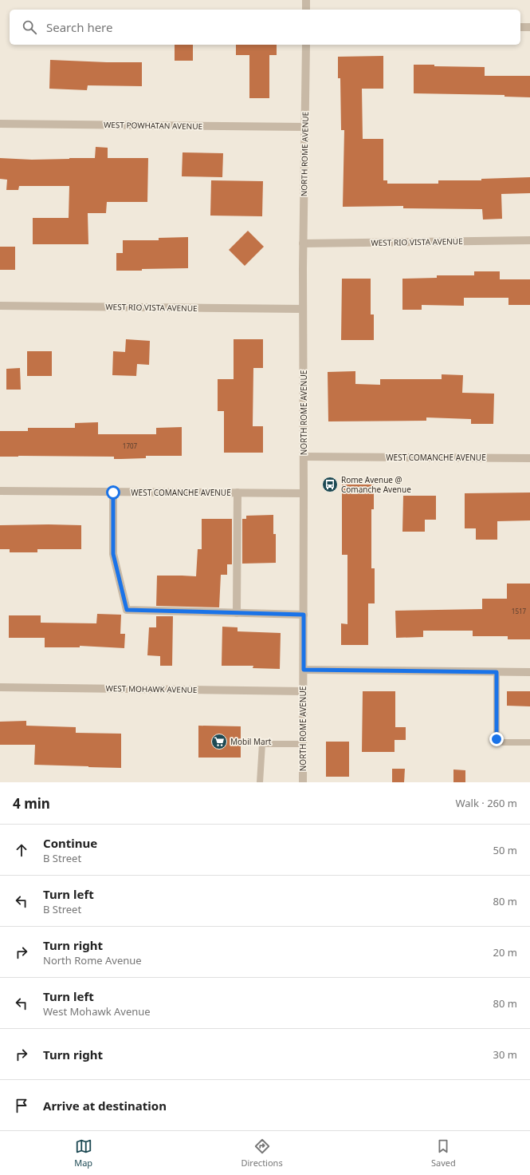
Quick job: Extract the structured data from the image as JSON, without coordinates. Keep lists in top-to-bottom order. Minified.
{"streets":{"street":["WEST POWHATAN AVENUE","NORTH ROME AVENUE","WEST RIO VISTA AVENUE","WEST COMANCHE AVENUE","WEST MOHAWK AVENUE"]},"crossings":[["WEST POWHATAN AVENUE","NORTH ROME AVENUE"],["NORTH ROME AVENUE","WEST RIO VISTA AVENUE"],["NORTH ROME AVENUE","WEST COMANCHE AVENUE"],["NORTH ROME AVENUE","WEST MOHAWK AVENUE"]],"places":{"bus stop":["Rome Avenue @ Comanche Avenue"],"supermarket":["Mobil Mart"]},"house_numbers":["1707","1517"],"page":{"search":"Search here","heading":["4 min","Walk · 260 m"],"list":[["Continue","B Street","50 m"],["Turn left","B Street","80 m"],["Turn right","North Rome Avenue","20 m"],["Turn left","West Mohawk Avenue","80 m"],["Turn right","30 m"],"Arrive at destination"],"nav":["Map","Directions","Saved"]}}
